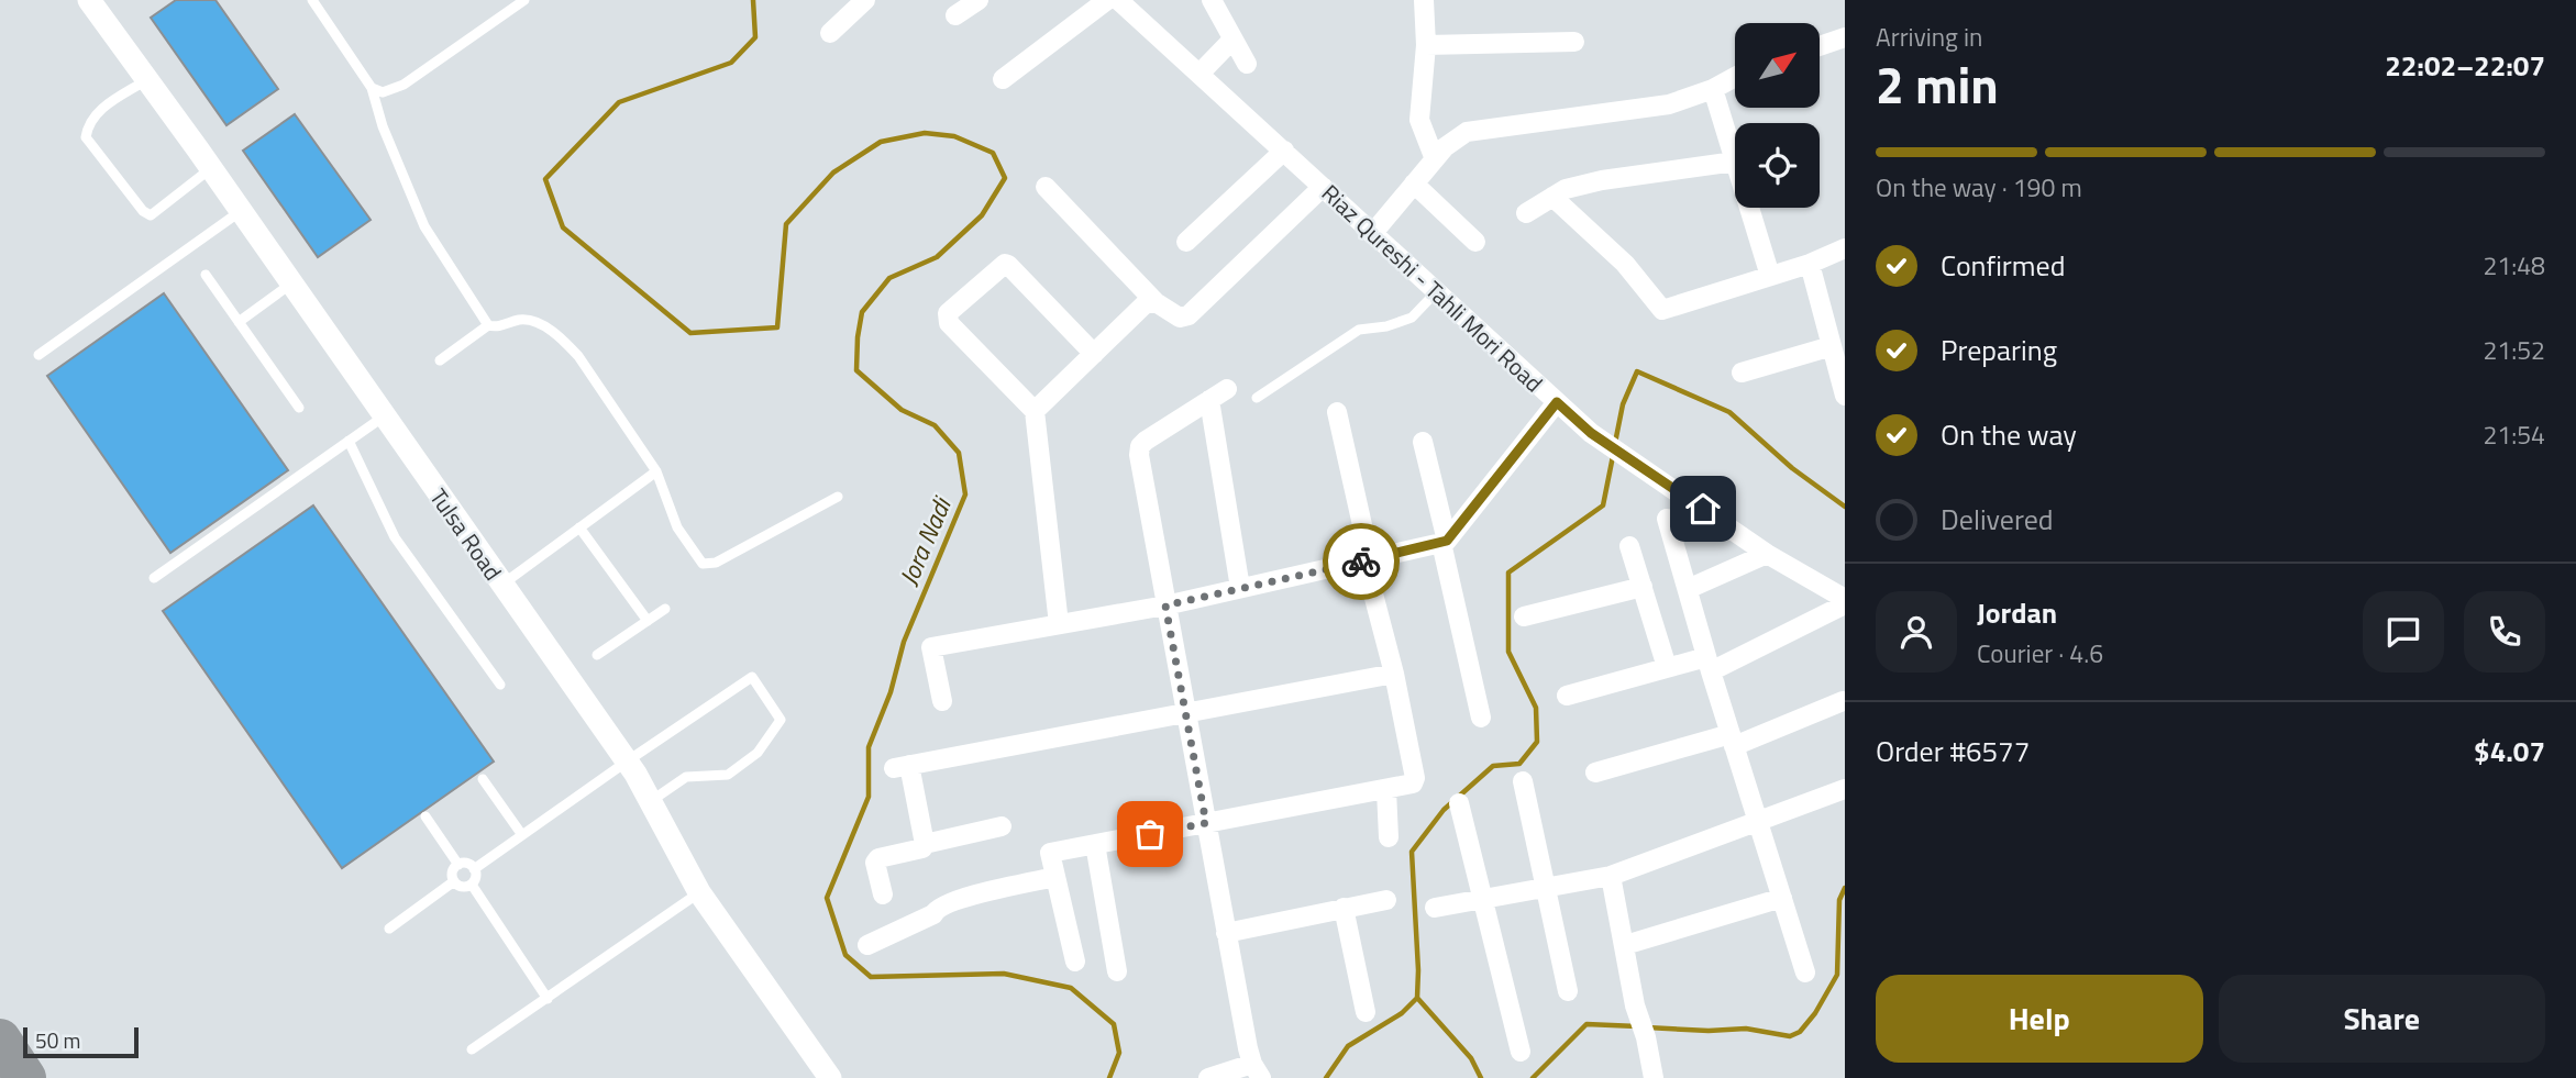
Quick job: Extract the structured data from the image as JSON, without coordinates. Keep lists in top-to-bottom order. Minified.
{"streets":{"street":["Riaz Qureshi - Tahli Mori Road","Tulsa Road"]},"water":["Jora Nadi"],"scale_bar":"50 m","north":"top right","page":{"heading":["2 min","Arriving in","22:02–22:07"],"panel":["Jordan","Courier · 4.6","Order #6577","$4.07"],"bar":"On the way · 190 m","list":[["Confirmed","21:48"],["Preparing","21:52"],["On the way","21:54"],"Delivered"],"buttons":["Help","Share"],"scale":"50 m"}}
